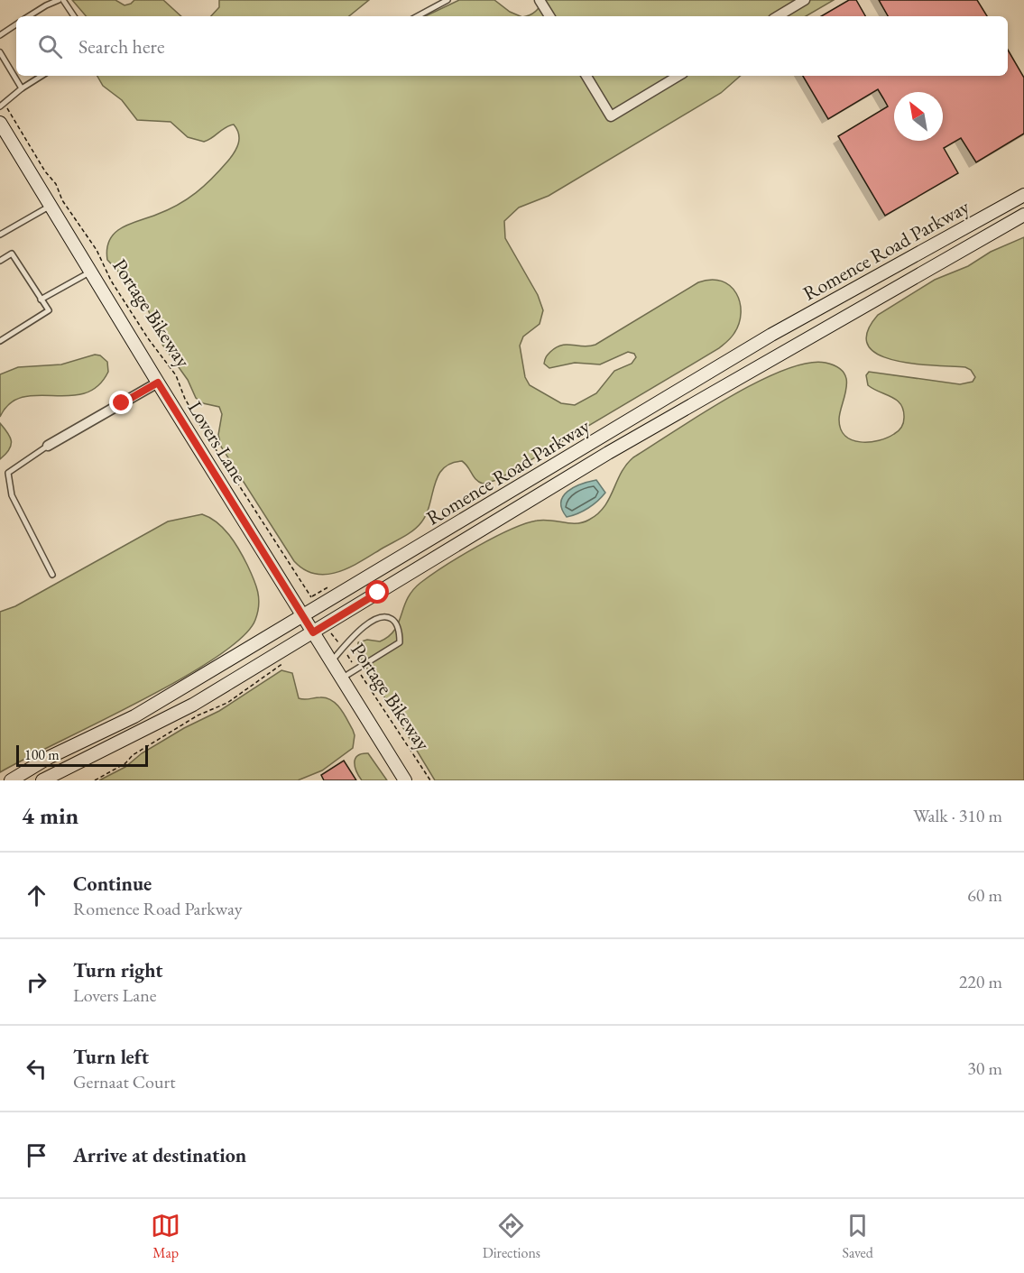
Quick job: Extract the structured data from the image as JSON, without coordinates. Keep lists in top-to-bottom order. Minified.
{"streets":{"street":["Romence Road Parkway","Lovers Lane"],"path":["Portage Bikeway"]},"crossings":[["Romence Road Parkway","Lovers Lane"]],"scale_bar":"100 m","north":"top left","page":{"search":"Search here","scale":"100 m","heading":["4 min","Walk · 310 m"],"list":[["Continue","Romence Road Parkway","60 m"],["Turn right","Lovers Lane","220 m"],["Turn left","Gernaat Court","30 m"],"Arrive at destination"],"nav":["Map","Directions","Saved"]}}
